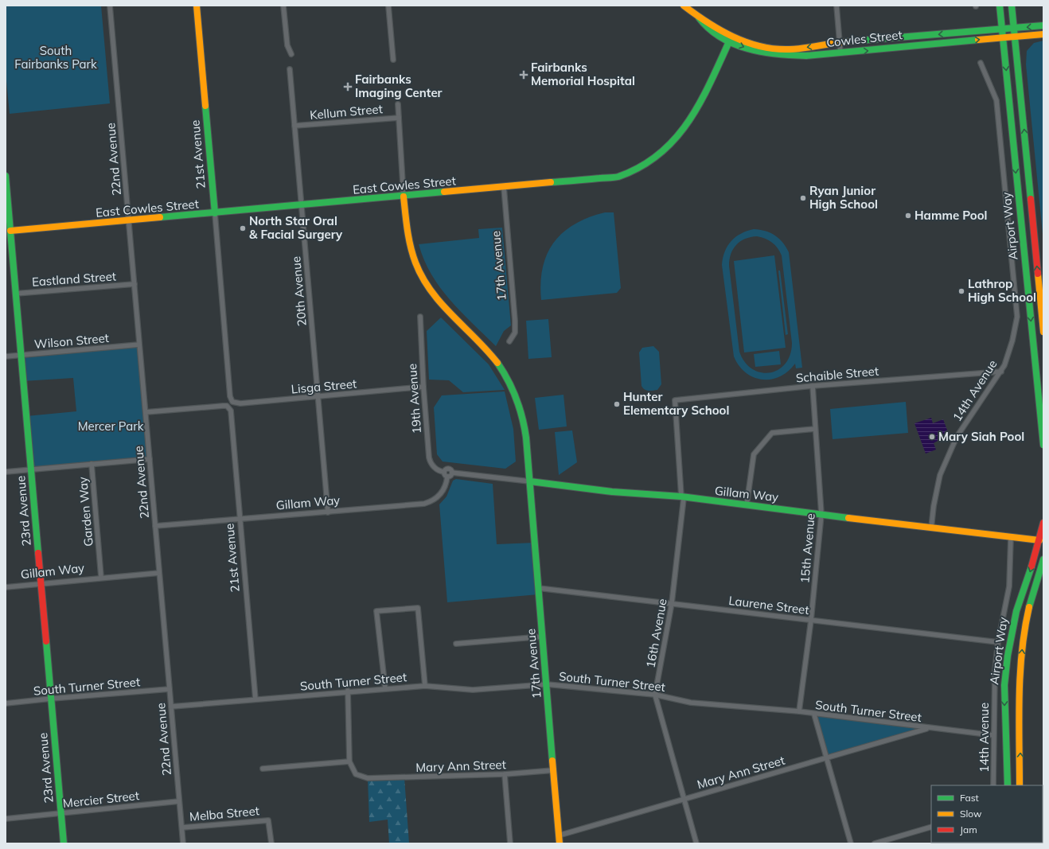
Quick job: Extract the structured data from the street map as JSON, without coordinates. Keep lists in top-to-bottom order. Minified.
{"streets":{"street":["Cowles Street","Kellum Street","21st Avenue","22nd Avenue","East Cowles Street","Airport Way","17th Avenue","Eastland Street","20th Avenue","Wilson Street","Schaible Street","Lisga Street","14th Avenue","19th Avenue","Gillam Way","23rd Avenue","Garden Way","15th Avenue","Laurene Street","16th Avenue","South Turner Street","Mary Ann Street","Mercier Street","Melba Street"]},"crossings":[["Cowles Street","East Cowles Street"],["Cowles Street","Airport Way"],["Kellum Street","20th Avenue"],["21st Avenue","22nd Avenue"],["21st Avenue","East Cowles Street"],["21st Avenue","Lisga Street"],["21st Avenue","Gillam Way"],["21st Avenue","South Turner Street"],["22nd Avenue","East Cowles Street"],["22nd Avenue","Eastland Street"],["22nd Avenue","Wilson Street"],["22nd Avenue","Gillam Way"],["22nd Avenue","South Turner Street"],["22nd Avenue","Mercier Street"],["22nd Avenue","Melba Street"],["East Cowles Street","17th Avenue"],["East Cowles Street","20th Avenue"],["East Cowles Street","23rd Avenue"],["Airport Way","Gillam Way"],["17th Avenue","Gillam Way"],["17th Avenue","Laurene Street"],["17th Avenue","South Turner Street"],["17th Avenue","Mary Ann Street"],["Eastland Street","23rd Avenue"],["20th Avenue","Lisga Street"],["20th Avenue","Gillam Way"],["Wilson Street","23rd Avenue"],["Schaible Street","14th Avenue"],["Schaible Street","15th Avenue"],["Schaible Street","16th Avenue"],["Lisga Street","19th Avenue"],["14th Avenue","Gillam Way"],["14th Avenue","Laurene Street"],["14th Avenue","South Turner Street"],["19th Avenue","Gillam Way"],["Gillam Way","23rd Avenue"],["Gillam Way","Garden Way"],["Gillam Way","15th Avenue"],["Gillam Way","16th Avenue"],["23rd Avenue","South Turner Street"],["23rd Avenue","Mercier Street"],["15th Avenue","Laurene Street"],["15th Avenue","South Turner Street"],["Laurene Street","16th Avenue"],["16th Avenue","South Turner Street"],["16th Avenue","Mary Ann Street"],["South Turner Street","Mary Ann Street"]],"parks":["South Fairbanks Park","Mercer Park"],"places":{"health":["Fairbanks Memorial Hospital","Fairbanks Imaging Center"],"other":["Ryan Junior High School","Hamme Pool","North Star Oral & Facial Surgery","Lathrop High School","Hunter Elementary School","Mary Siah Pool"]},"legend":["Fast","Slow","Jam"]}
